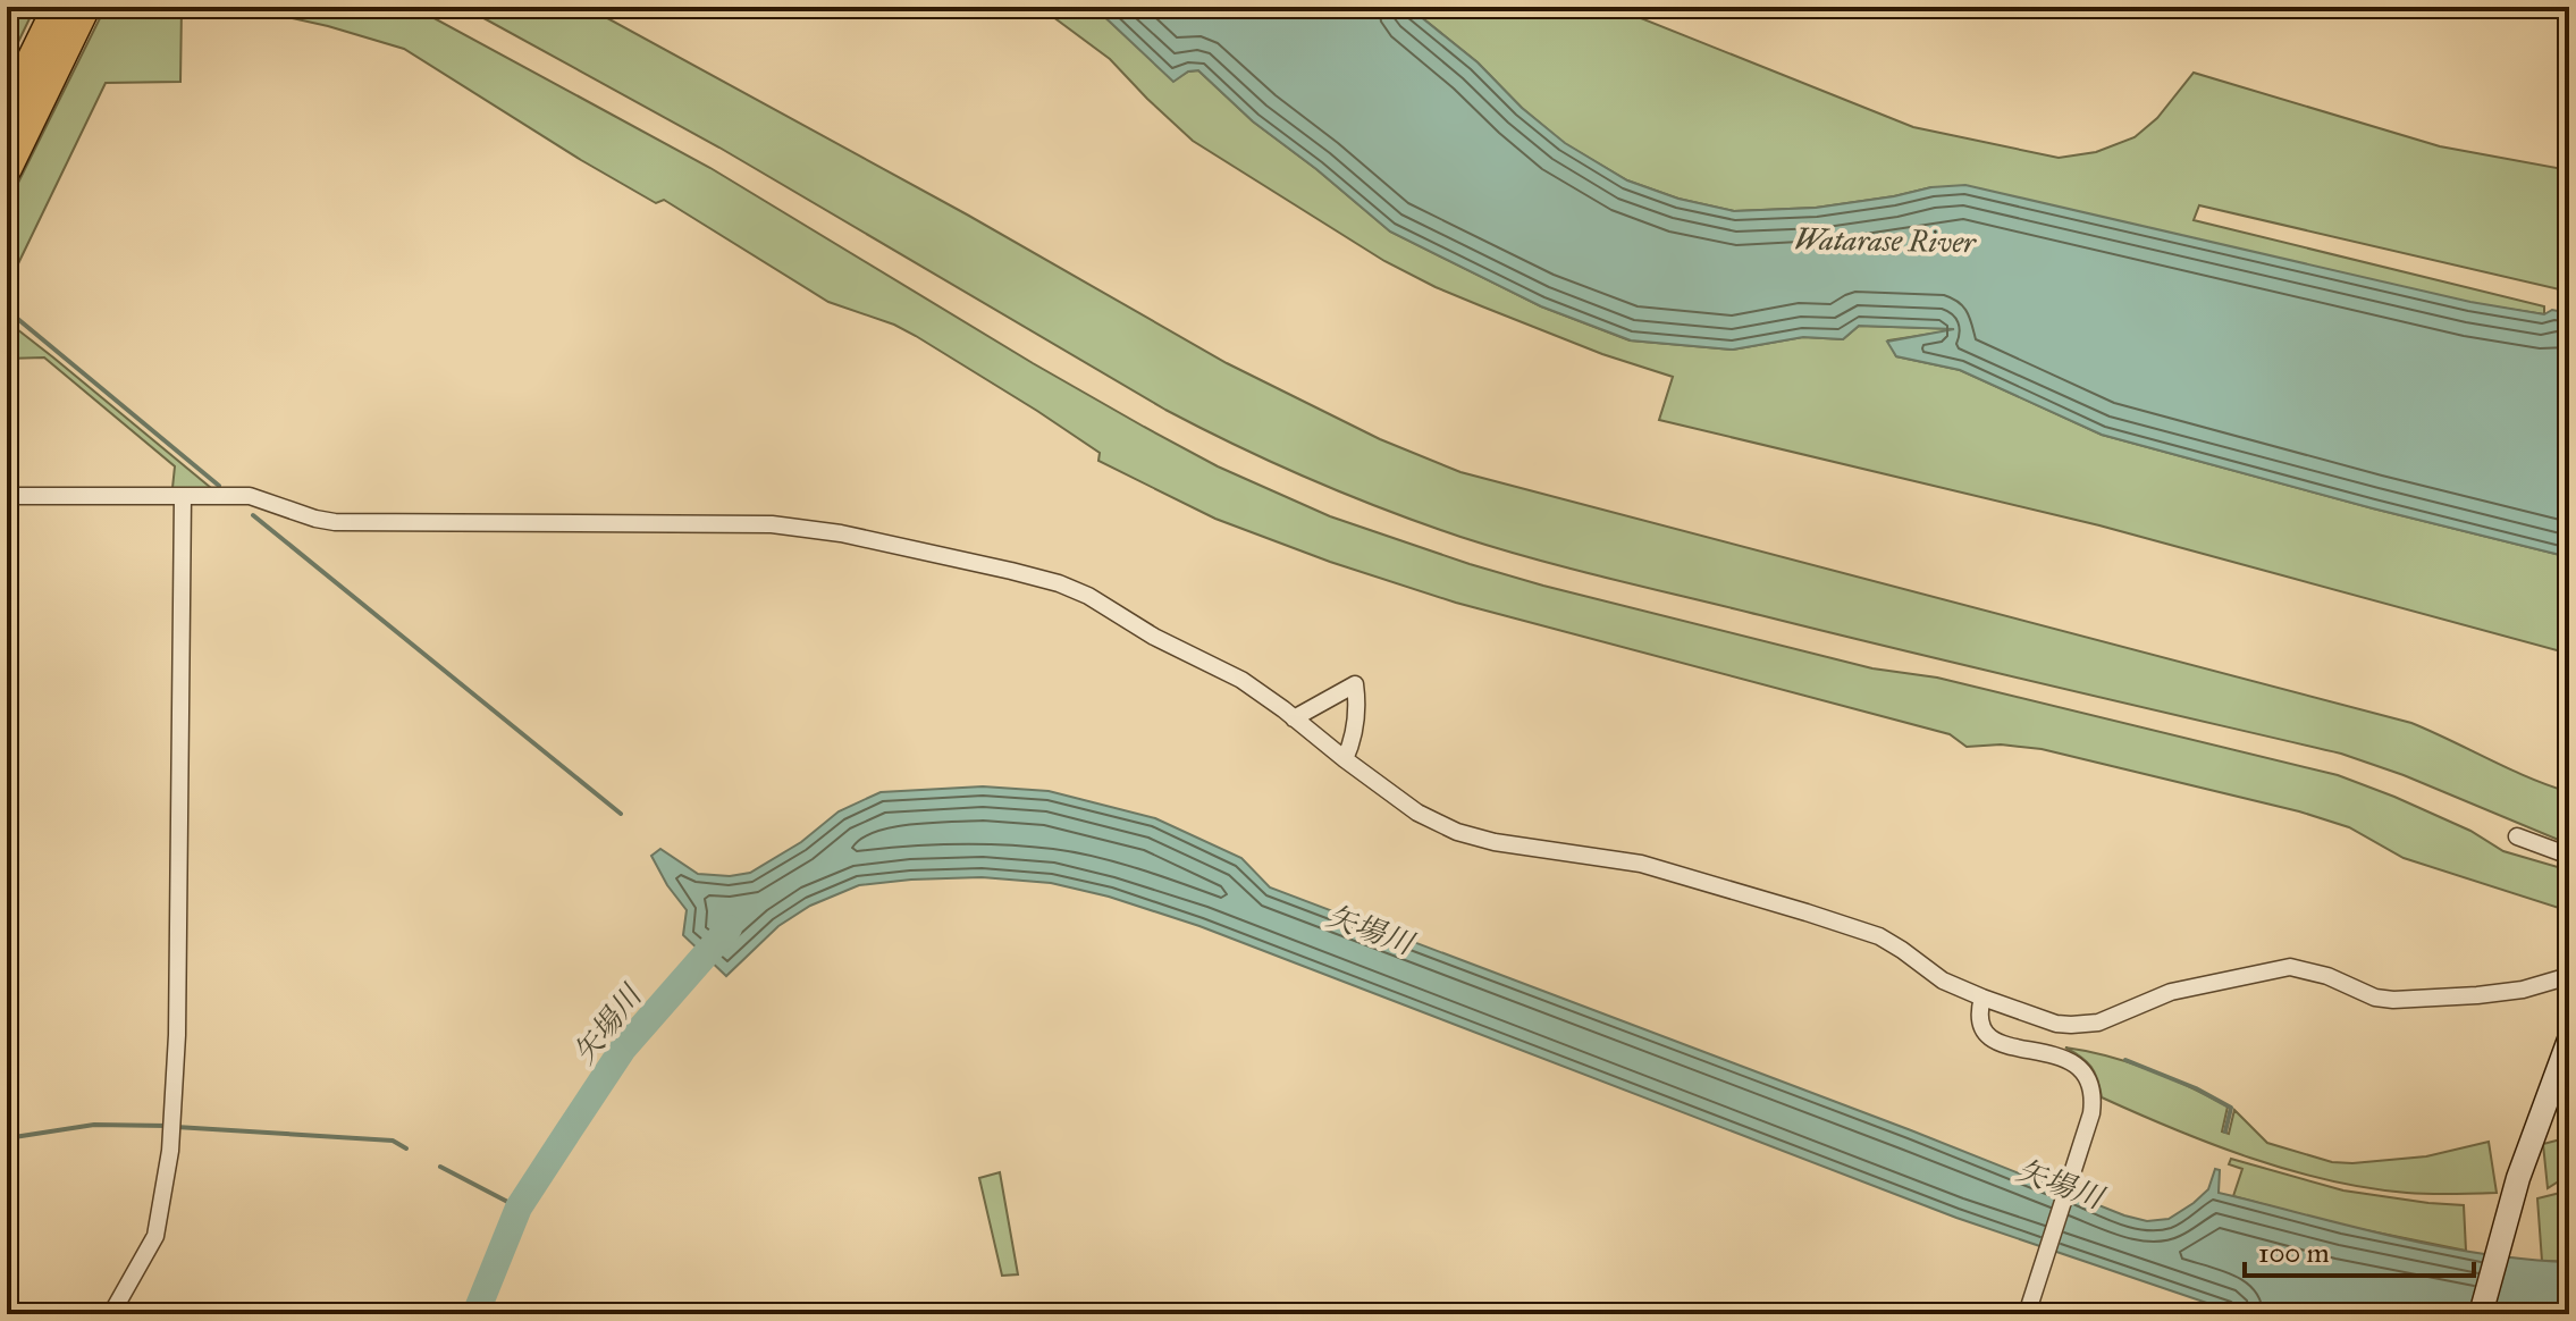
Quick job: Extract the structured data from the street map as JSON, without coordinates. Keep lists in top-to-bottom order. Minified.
{"water":["Watarase River","矢場川"],"scale_bar":"100 m"}
